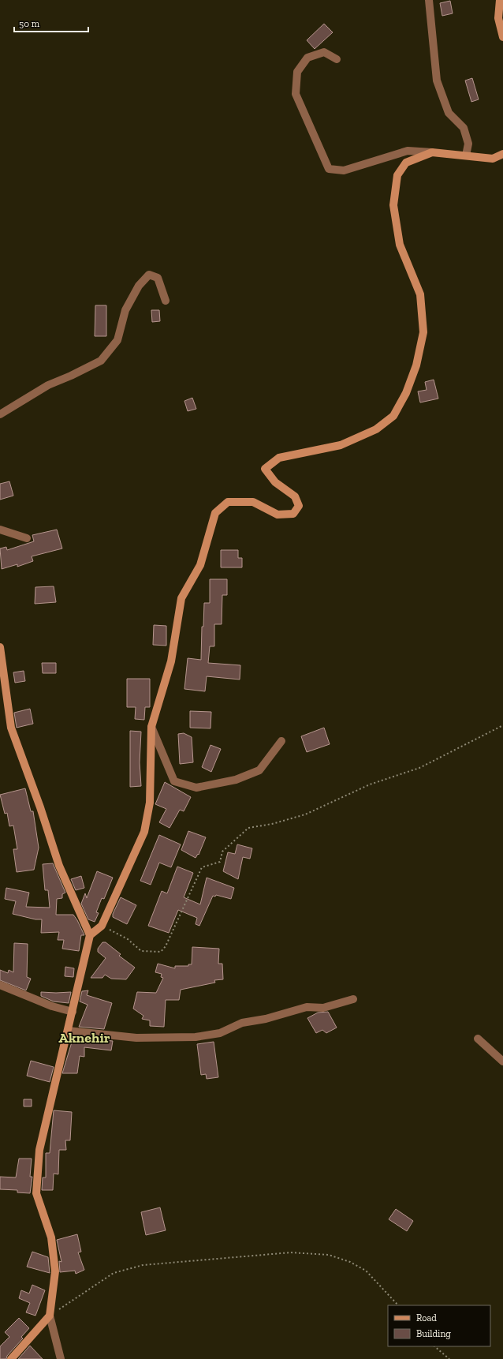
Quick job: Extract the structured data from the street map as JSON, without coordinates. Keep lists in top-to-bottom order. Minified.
{"districts":["Aknehir"],"legend":["Road","Building"],"scale_bar":"50 m"}
